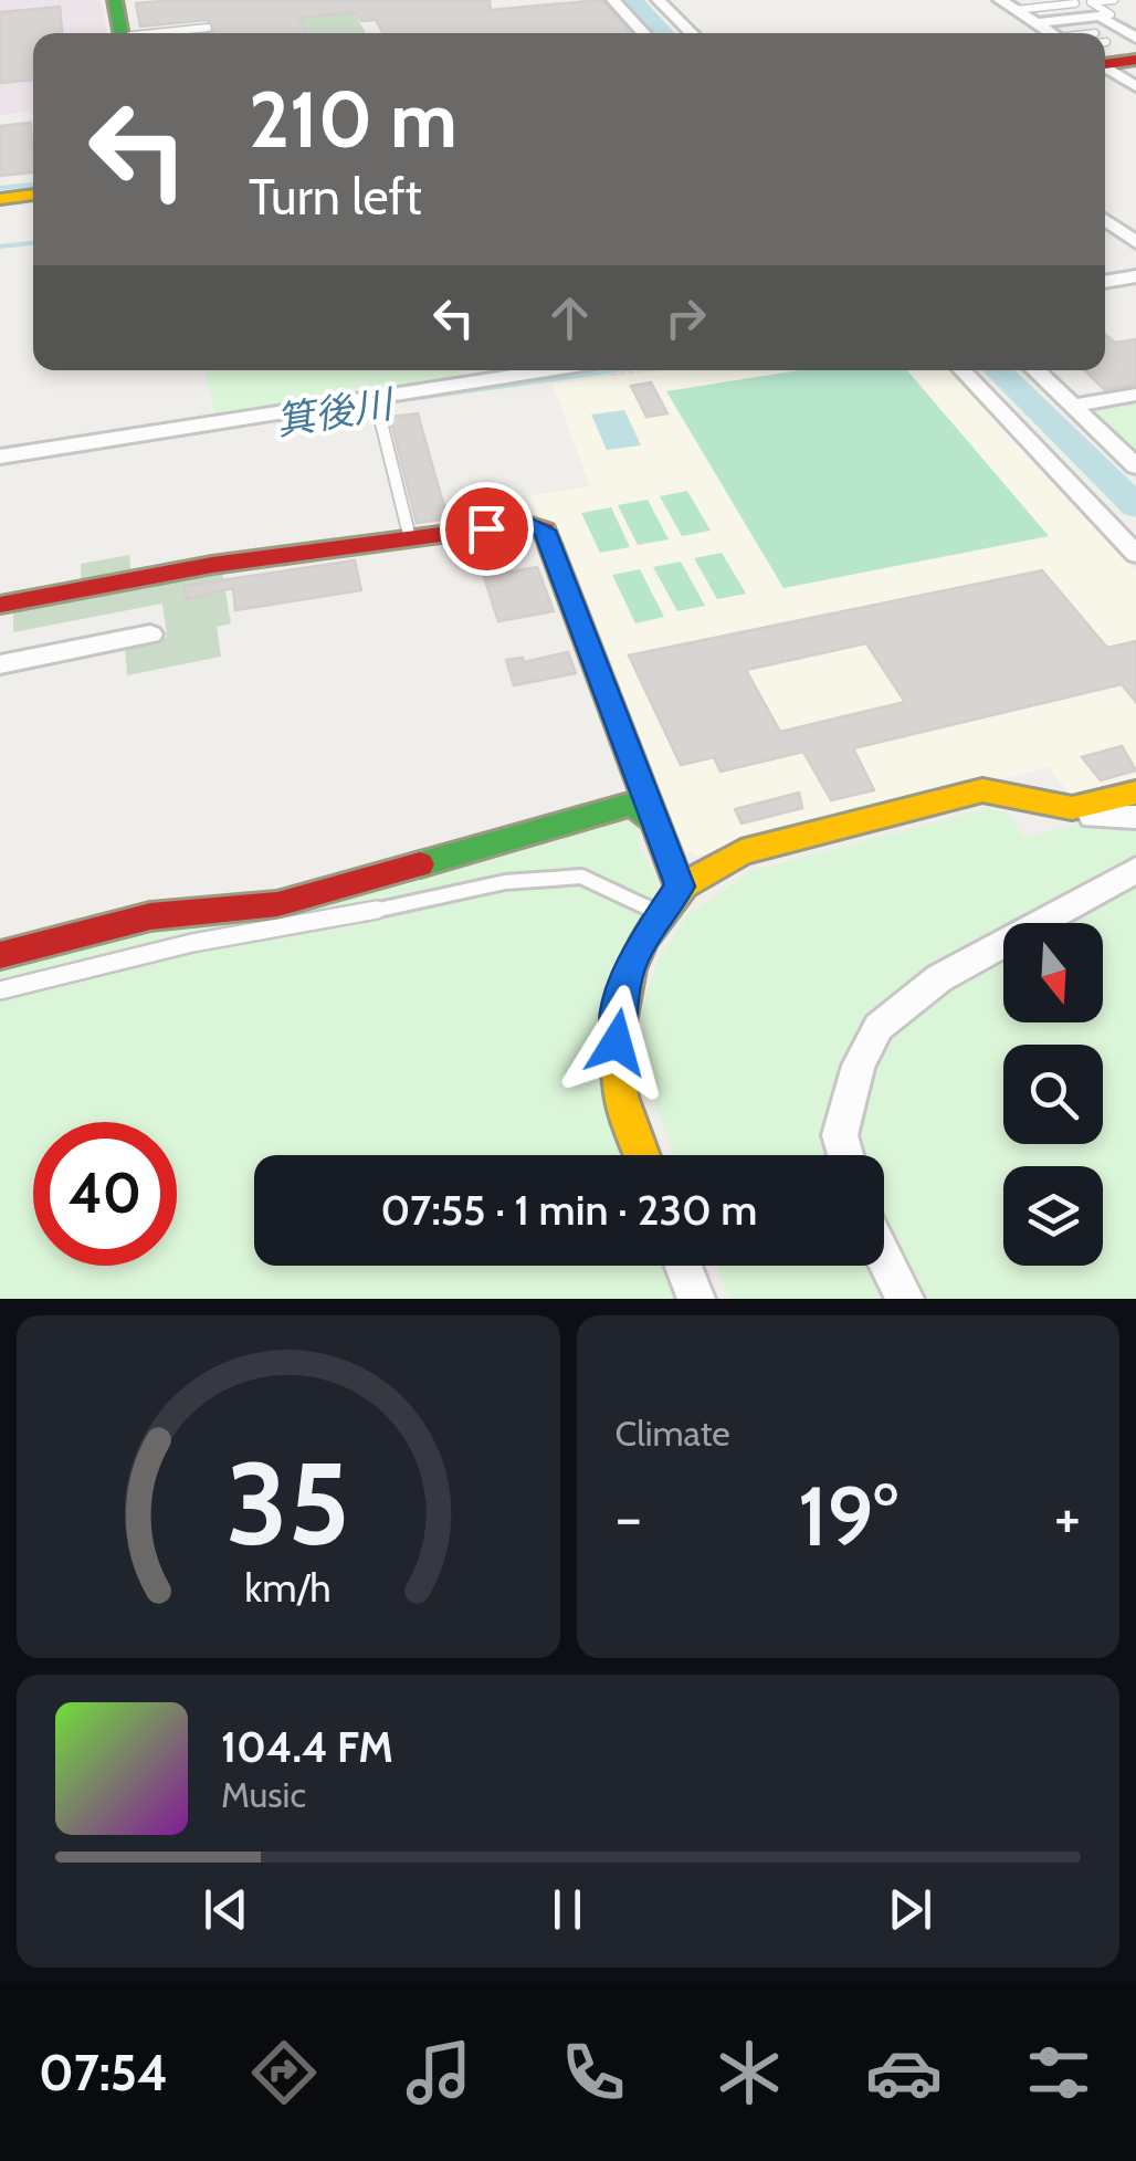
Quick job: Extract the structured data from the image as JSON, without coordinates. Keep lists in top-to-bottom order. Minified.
{"water":["箕後川"],"north":"bottom","page":{"turn":["210 m","Turn left"],"limit":"40","trip":"07:55 · 1 min · 230 m","tile":"Climate","heat":["−","19°","+"],"song":["104.4 FM","Music"],"tabs":"07:54","gauge":["35","km/h"]}}
